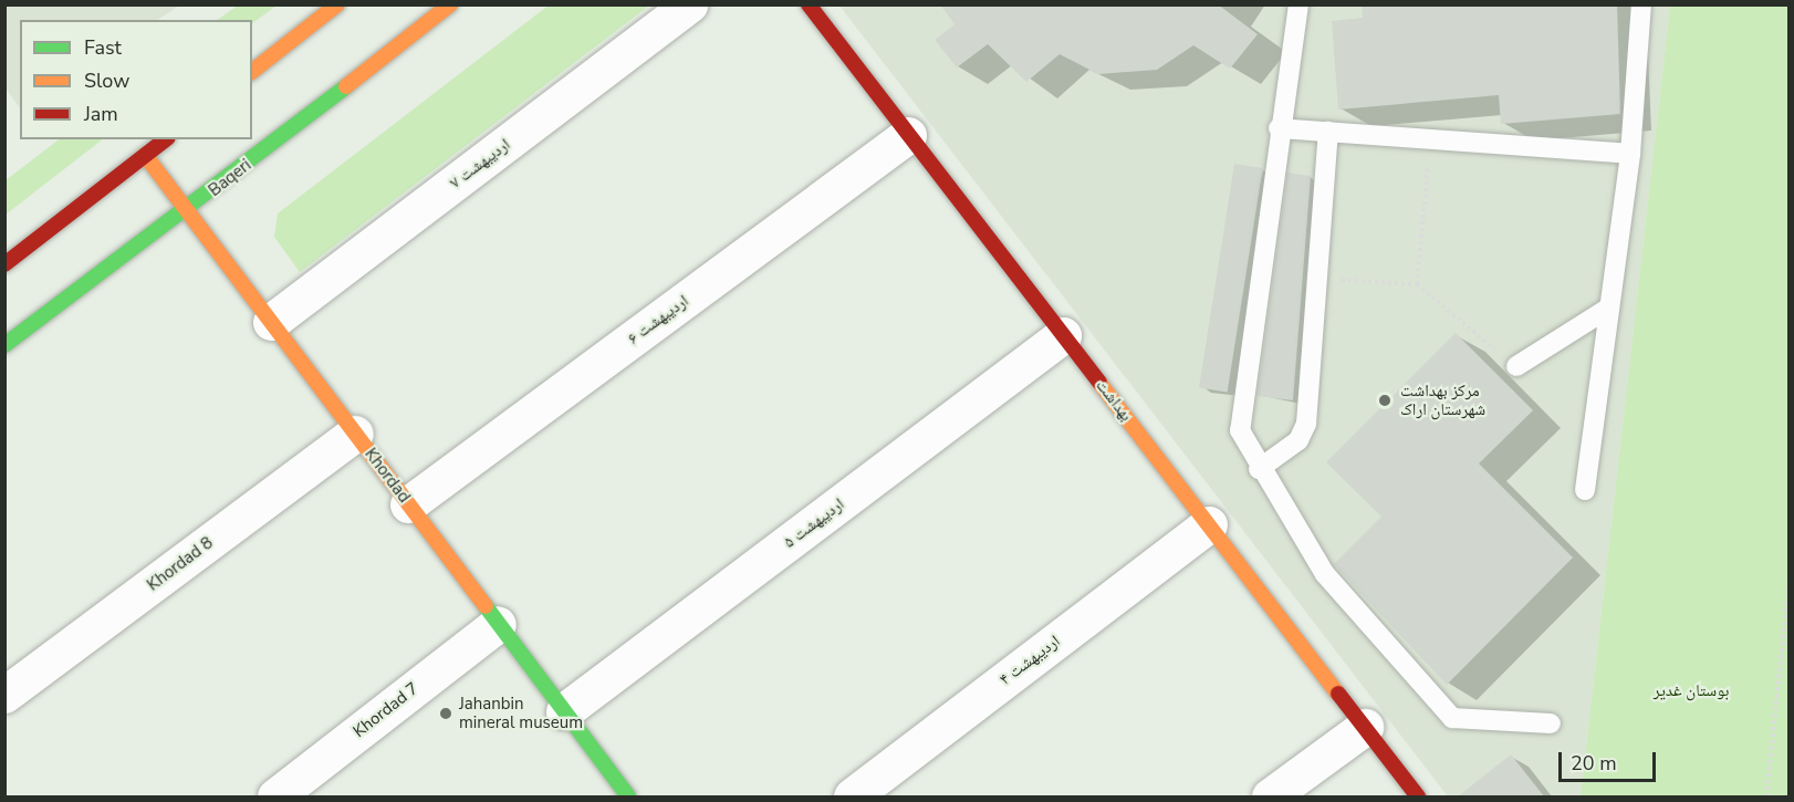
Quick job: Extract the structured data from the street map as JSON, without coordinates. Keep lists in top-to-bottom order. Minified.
{"streets":{"street":["اردیبهشت ۷","Baqeri","اردیبهشت ۶","بهداشت","Khordad","اردیبهشت ۵","Khordad 8","اردیبهشت ۴","Khordad 7"]},"crossings":[["اردیبهشت ۷","Khordad"],["Baqeri","Khordad"],["اردیبهشت ۶","بهداشت"],["اردیبهشت ۶","Khordad"],["بهداشت","اردیبهشت ۵"],["بهداشت","اردیبهشت ۴"],["Khordad","اردیبهشت ۵"],["Khordad","Khordad 8"],["Khordad","Khordad 7"]],"parks":["بوستان غدیر"],"places":["مرکز بهداشت شهرستان اراک","Jahanbin mineral museum"],"legend":["Fast","Slow","Jam"],"scale_bar":"20 m"}
